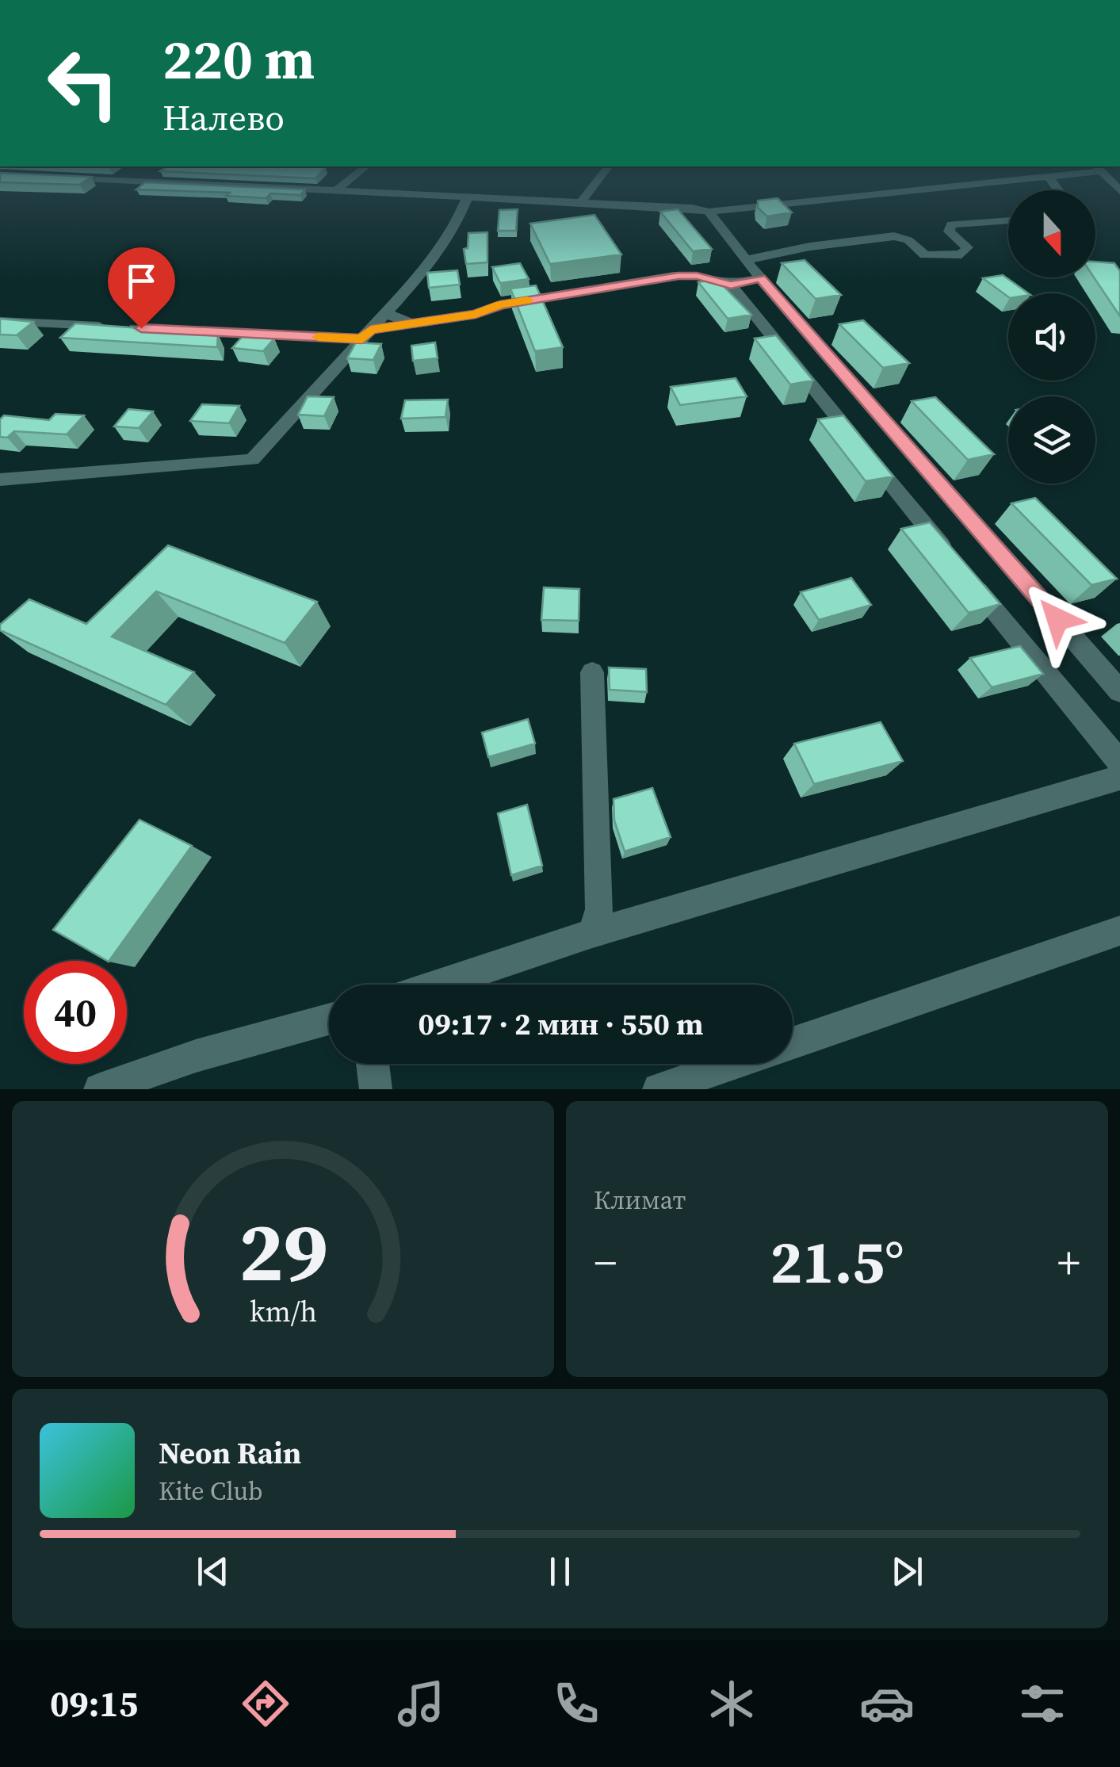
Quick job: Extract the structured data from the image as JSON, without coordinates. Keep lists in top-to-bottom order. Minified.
{"north":"bottom","page":{"turn":["220 m","Налево"],"limit":"40","trip":"09:17 · 2 мин · 550 m","tile":"Климат","heat":["−","21.5°","+"],"song":["Neon Rain","Kite Club"],"tabs":"09:15","gauge":["29","km/h"]}}
